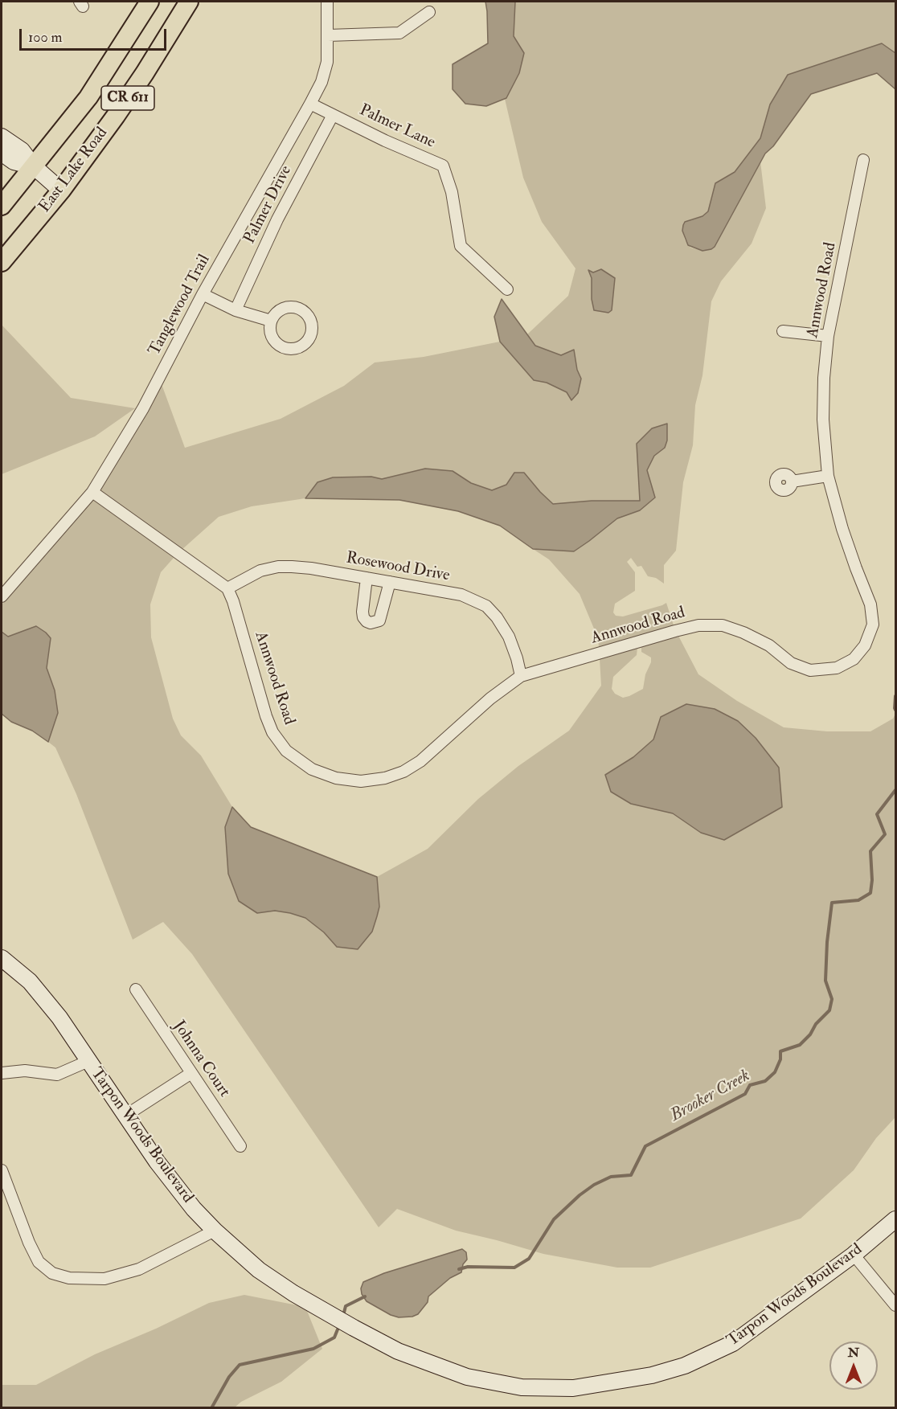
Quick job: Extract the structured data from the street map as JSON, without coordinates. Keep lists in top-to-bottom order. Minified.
{"streets":{"main road":["CR 611","East Lake Road"],"street":["Palmer Lane","Palmer Drive","Annwood Road","Tanglewood Trail","Rosewood Drive","Johnna Court","Tarpon Woods Boulevard"]},"crossings":[["Palmer Lane","Palmer Drive"],["Palmer Lane","Tanglewood Trail"],["Annwood Road","Rosewood Drive"]],"water":["Brooker Creek"],"scale_bar":"100 m","north":"top"}
